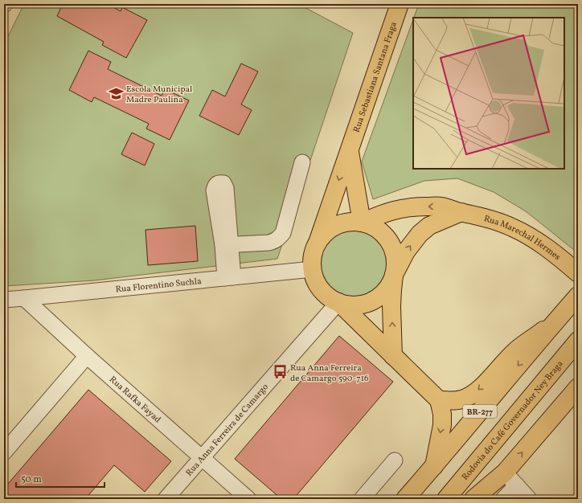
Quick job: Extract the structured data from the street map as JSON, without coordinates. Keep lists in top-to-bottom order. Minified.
{"streets":{"main road":["Rua Sebastiana Santana Fraga","Rua Marechal Hermes","BR-277","Rodovia do Café Governador Ney Braga"],"street":["Rua Florentino Suchla","Rua Rafka Fayad","Rua Anna Ferreira de Camargo"]},"crossings":[["Rua Sebastiana Santana Fraga","Rua Marechal Hermes"],["Rua Sebastiana Santana Fraga","Rua Florentino Suchla"],["Rua Sebastiana Santana Fraga","Rua Anna Ferreira de Camargo"],["Rua Marechal Hermes","Rua Florentino Suchla"],["Rua Marechal Hermes","Rua Anna Ferreira de Camargo"],["Rua Florentino Suchla","Rua Rafka Fayad"],["Rua Florentino Suchla","Rua Anna Ferreira de Camargo"],["Rua Rafka Fayad","Rua Anna Ferreira de Camargo"]],"one_way":["Rua Marechal Hermes"],"places":{"school or university":["Escola Municipal Madre Paulina"],"bus stop":["Rua Anna Ferreira de Camargo 590-716"]},"scale_bar":"50 m"}
